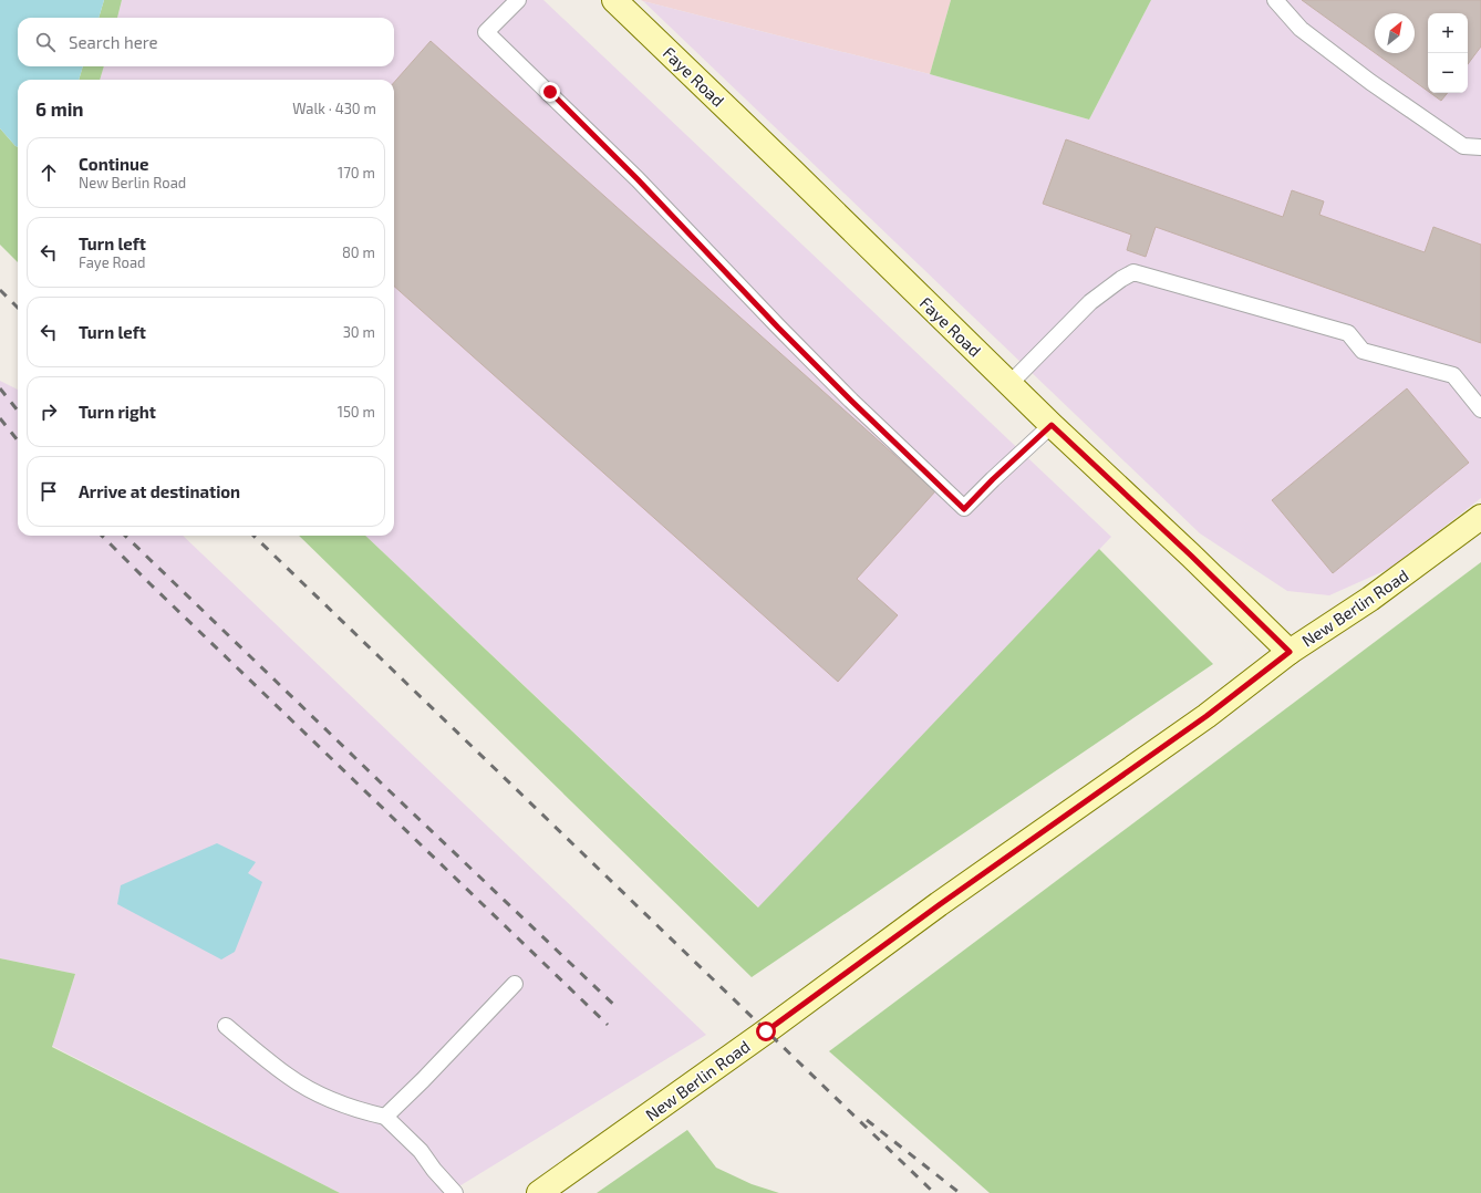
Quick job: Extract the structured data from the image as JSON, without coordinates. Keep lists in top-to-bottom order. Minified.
{"streets":{"street":["Faye Road","New Berlin Road"]},"crossings":[["Faye Road","New Berlin Road"]],"north":"top right","page":{"map_buttons":["+","−"],"search":"Search here","heading":["6 min","Walk · 430 m"],"list":[["Continue","New Berlin Road","170 m"],["Turn left","Faye Road","80 m"],["Turn left","30 m"],["Turn right","150 m"],"Arrive at destination"]}}
